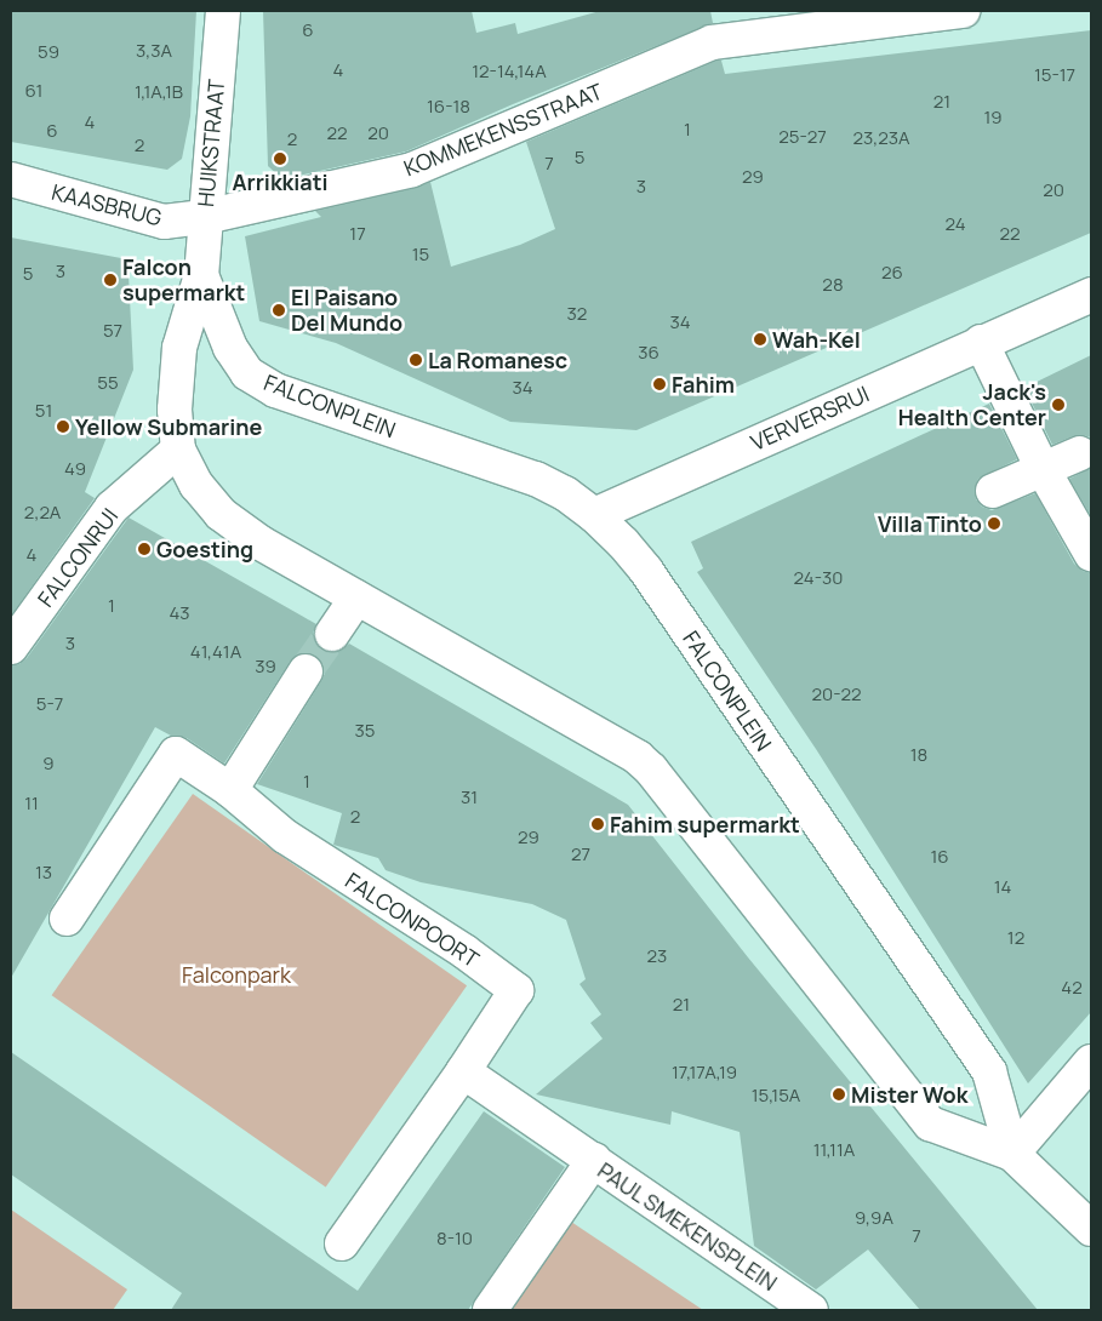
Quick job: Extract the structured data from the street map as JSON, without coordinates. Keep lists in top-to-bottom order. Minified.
{"streets":{"street":["KOMMEKENSSTRAAT","HUIKSTRAAT","KAASBRUG","FALCONPLEIN","VERVERSRUI","FALCONRUI","FALCONPOORT","PAUL SMEKENSPLEIN"]},"crossings":[["KOMMEKENSSTRAAT","HUIKSTRAAT"],["KOMMEKENSSTRAAT","KAASBRUG"],["HUIKSTRAAT","KAASBRUG"],["HUIKSTRAAT","FALCONPLEIN"],["FALCONPLEIN","VERVERSRUI"]],"parks":["Falconpark"],"places":["Arrikkiati","Falcon supermarkt","El Paisano Del Mundo","Wah-Kel","La Romanesc","Fahim","Jack's Health Center","Yellow Submarine","Villa Tinto","Goesting","Fahim supermarkt","Mister Wok"],"house_numbers":["6","3,3A","59","4","12-14,14A","15-17","61","1,1A,1B","21","16-18","19","4","1","6","22","20","25-27","23,23A","2","2","5","7","29","3","20","24","17","22","15","3","26","5","28","32","34","57","36","55","34","51","49","2,2A","4","24-30","1","43","3","41,41A","39","20-22","5-7","35","18","9","1","31","11","2","29","27","16","13","14","12","23","42","21","17,17A,19","15,15A","11,11A","9,9A","7","8-10"]}
